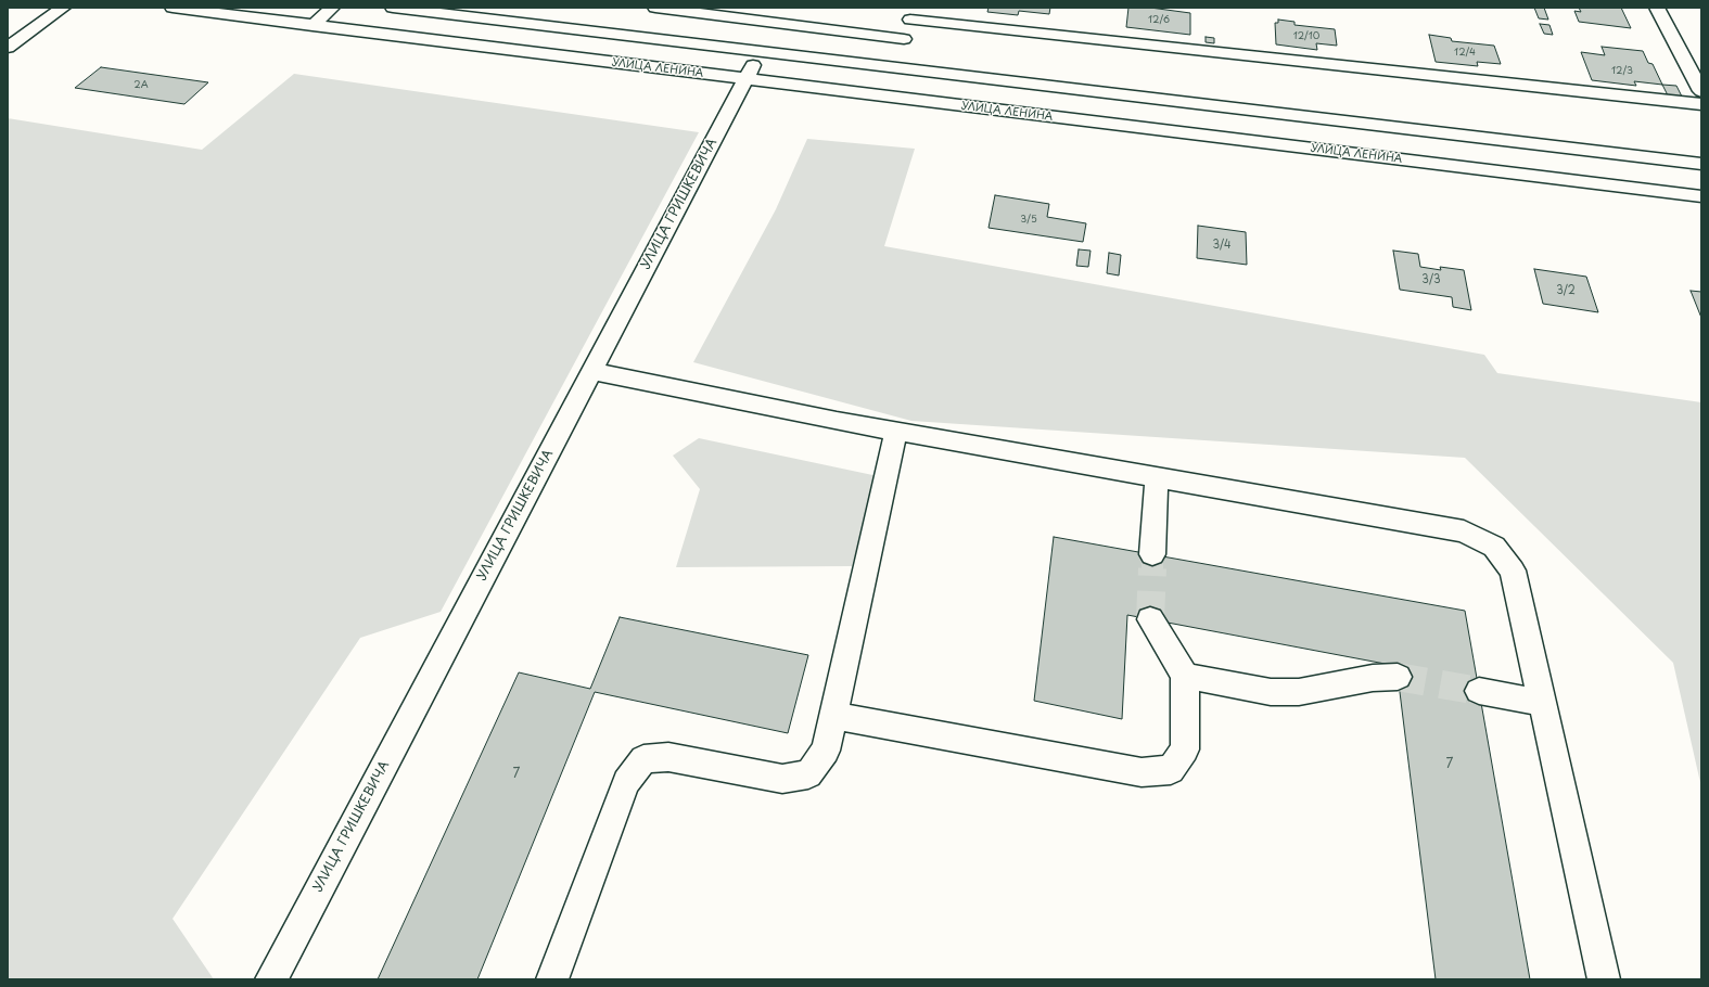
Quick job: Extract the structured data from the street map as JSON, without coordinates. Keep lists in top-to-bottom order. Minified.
{"streets":{"street":["УЛИЦА ЛЕНИНА","УЛИЦА ГРИШКЕВИЧА"]},"crossings":[["УЛИЦА ЛЕНИНА","УЛИЦА ГРИШКЕВИЧА"]],"house_numbers":["12/6","12/10","12/4","12/3","2А","3/5","3/4","3/3","3/2","7","7"]}
